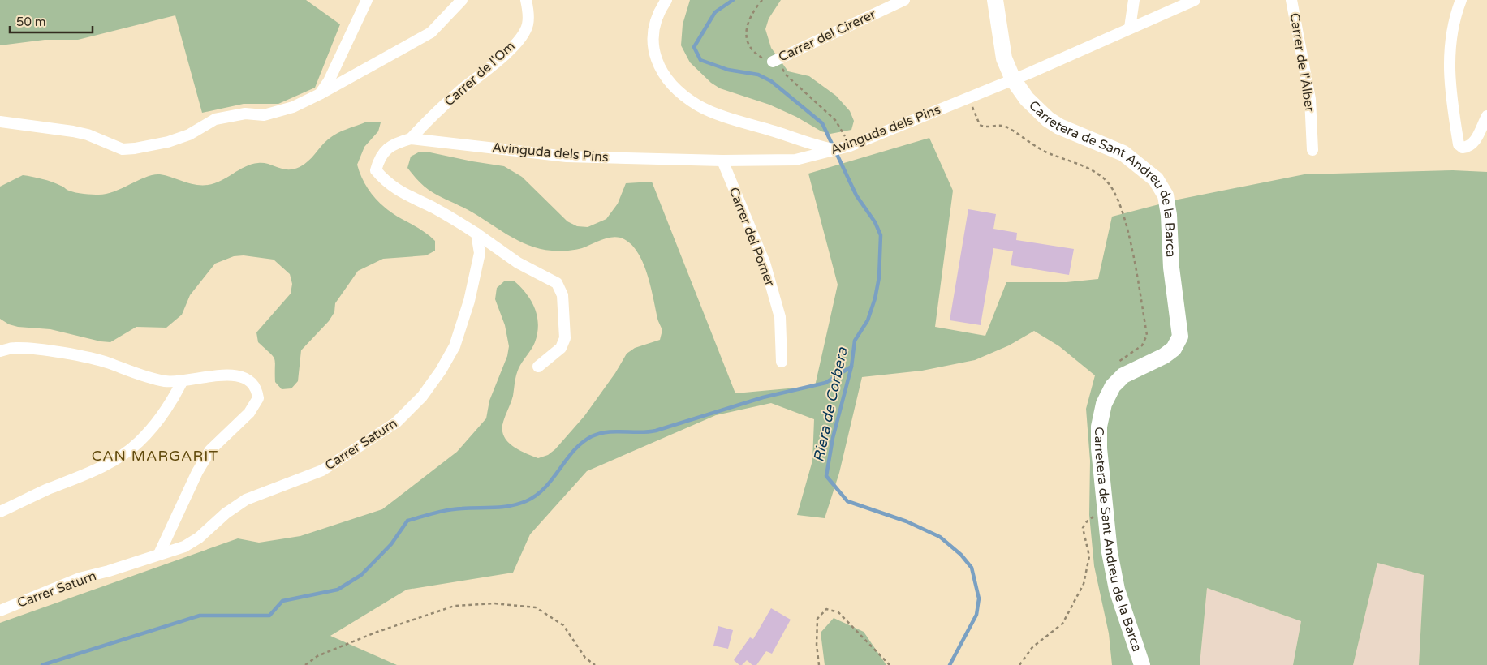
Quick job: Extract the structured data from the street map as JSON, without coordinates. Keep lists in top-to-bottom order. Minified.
{"streets":{"street":["Carrer del Cirerer","Carrer de l'Àlber","Carrer de l'Om","Avinguda dels Pins","Carretera de Sant Andreu de la Barca","Carrer del Pomer","Carrer Saturn"]},"crossings":[["Carrer de l'Om","Avinguda dels Pins"],["Avinguda dels Pins","Carretera de Sant Andreu de la Barca"],["Avinguda dels Pins","Carrer del Pomer"]],"districts":["CAN MARGARIT"],"water":["Riera de Corbera"],"scale_bar":"50 m"}
